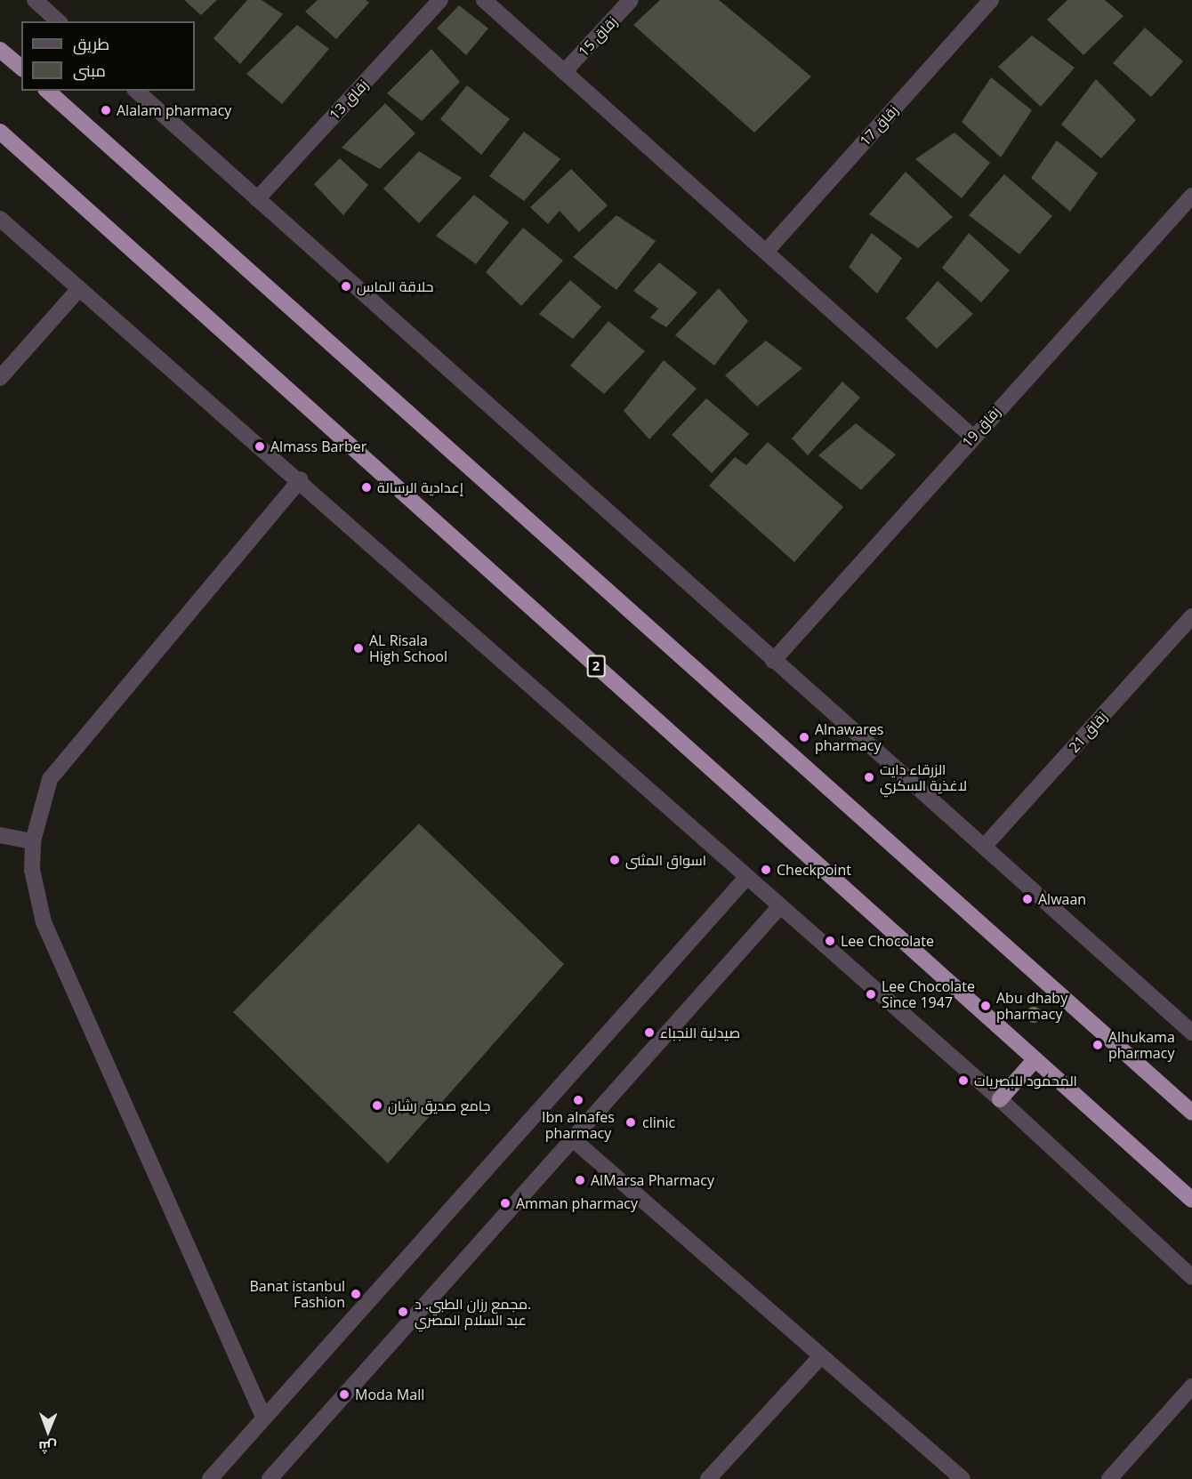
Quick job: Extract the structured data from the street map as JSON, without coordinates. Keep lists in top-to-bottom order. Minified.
{"streets":{"highway":["2"],"street":["زقاق 15","زقاق 13","زقاق 17","زقاق 19","زقاق 21"]},"places":["Alalam pharmacy","حلاقة الماس","Almass Barber","إعدادية الرسالة","AL Risala High School","Alnawares pharmacy","الزرقاء دايت لاغذية السكري","اسواق المثنى","Checkpoint","Alwaan","Lee Chocolate","Lee Chocolate Since 1947","Abu dhaby pharmacy","صيدلية النجباء","Alhukama pharmacy","المحمود للبصريات","Ibn alnafes pharmacy","جامع صديق رشان","clinic","AlMarsa Pharmacy","Amman pharmacy","Banat istanbul Fashion","مجمع رزان الطبي. د. عبد السلام المصري","Moda Mall"],"legend":["طريق","مبنى"],"north":"bottom"}
